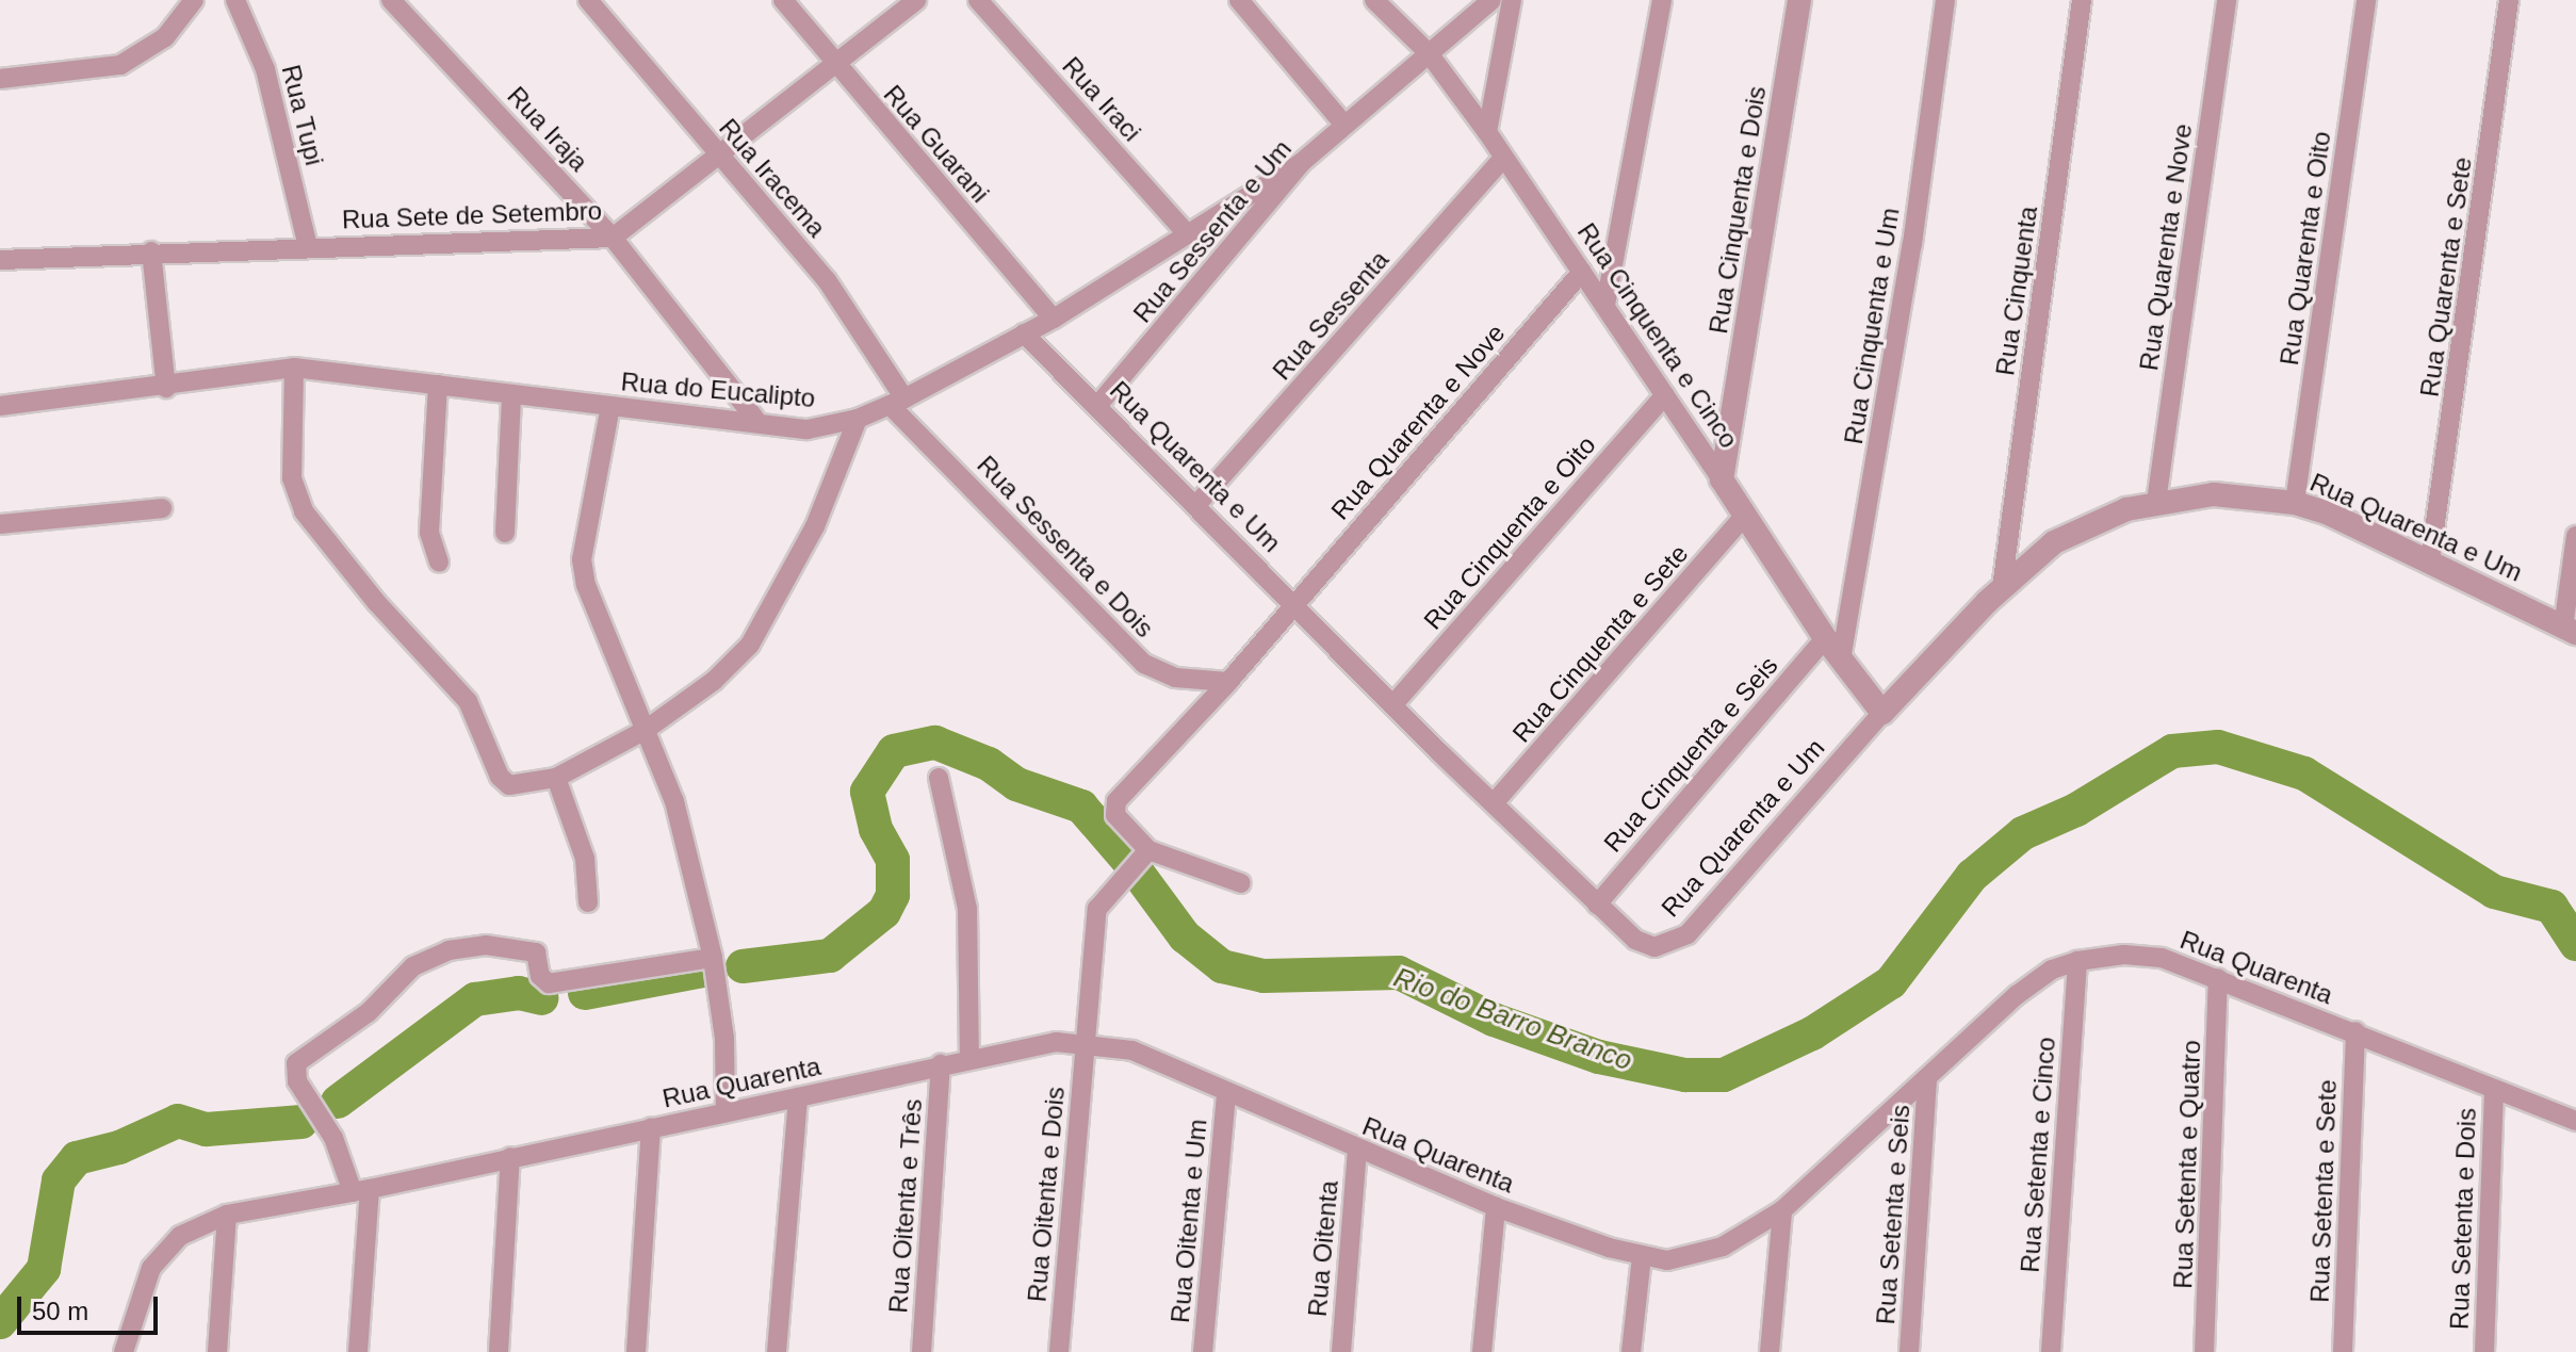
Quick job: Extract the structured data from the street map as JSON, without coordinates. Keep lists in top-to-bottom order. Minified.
{"streets":{"street":["Rua Iraci","Rua Tupi","Rua Iraja","Rua Guarani","Rua Iracema","Rua Cinquenta e Dois","Rua Sete de Setembro","Rua Sessenta e Um","Rua Quarenta e Nove","Rua Quarenta e Oito","Rua Quarenta e Sete","Rua Cinquenta","Rua Sessenta","Rua Cinquenta e Um","Rua Cinquenta e Cinco","Rua do Eucalipto","Rua Quarenta e Um","Rua Cinquenta e Oito","Rua Sessenta e Dois","Rua Cinquenta e Sete","Rua Cinquenta e Seis","Rua Quarenta","Rua Setenta e Cinco","Rua Setenta e Quatro","Rua Setenta e Sete","Rua Oitenta e Dois","Rua Oitenta e Três","Rua Setenta e Seis","Rua Setenta e Dois","Rua Oitenta e Um","Rua Oitenta"]},"crossings":[["Rua Iraci","Rua do Eucalipto"],["Rua Tupi","Rua Sete de Setembro"],["Rua Iraja","Rua Sete de Setembro"],["Rua Iraja","Rua do Eucalipto"],["Rua Guarani","Rua Sete de Setembro"],["Rua Guarani","Rua do Eucalipto"],["Rua Iracema","Rua Sete de Setembro"],["Rua Iracema","Rua do Eucalipto"],["Rua Iracema","Rua Sessenta e Dois"],["Rua Cinquenta e Dois","Rua Cinquenta e Cinco"],["Rua Sessenta e Um","Rua Cinquenta e Cinco"],["Rua Sessenta e Um","Rua do Eucalipto"],["Rua Sessenta e Um","Rua Quarenta e Um"],["Rua Quarenta e Nove","Rua Cinquenta e Cinco"],["Rua Quarenta e Nove","Rua Quarenta e Um"],["Rua Quarenta e Oito","Rua Quarenta e Um"],["Rua Quarenta e Sete","Rua Quarenta e Um"],["Rua Cinquenta","Rua Quarenta e Um"],["Rua Sessenta","Rua Cinquenta e Cinco"],["Rua Sessenta","Rua Quarenta e Um"],["Rua Cinquenta e Um","Rua Cinquenta e Cinco"],["Rua Cinquenta e Cinco","Rua Quarenta e Um"],["Rua Cinquenta e Cinco","Rua Cinquenta e Oito"],["Rua Cinquenta e Cinco","Rua Cinquenta e Sete"],["Rua Cinquenta e Cinco","Rua Cinquenta e Seis"],["Rua do Eucalipto","Rua Quarenta e Um"],["Rua do Eucalipto","Rua Sessenta e Dois"],["Rua Quarenta e Um","Rua Cinquenta e Oito"],["Rua Quarenta e Um","Rua Cinquenta e Sete"],["Rua Quarenta e Um","Rua Cinquenta e Seis"],["Rua Quarenta","Rua Setenta e Cinco"],["Rua Quarenta","Rua Setenta e Quatro"],["Rua Quarenta","Rua Setenta e Sete"],["Rua Quarenta","Rua Oitenta e Dois"],["Rua Quarenta","Rua Oitenta e Três"],["Rua Quarenta","Rua Setenta e Seis"],["Rua Quarenta","Rua Setenta e Dois"],["Rua Quarenta","Rua Oitenta e Um"],["Rua Quarenta","Rua Oitenta"]],"water":["Rio do Barro Branco"],"scale_bar":"50 m"}
